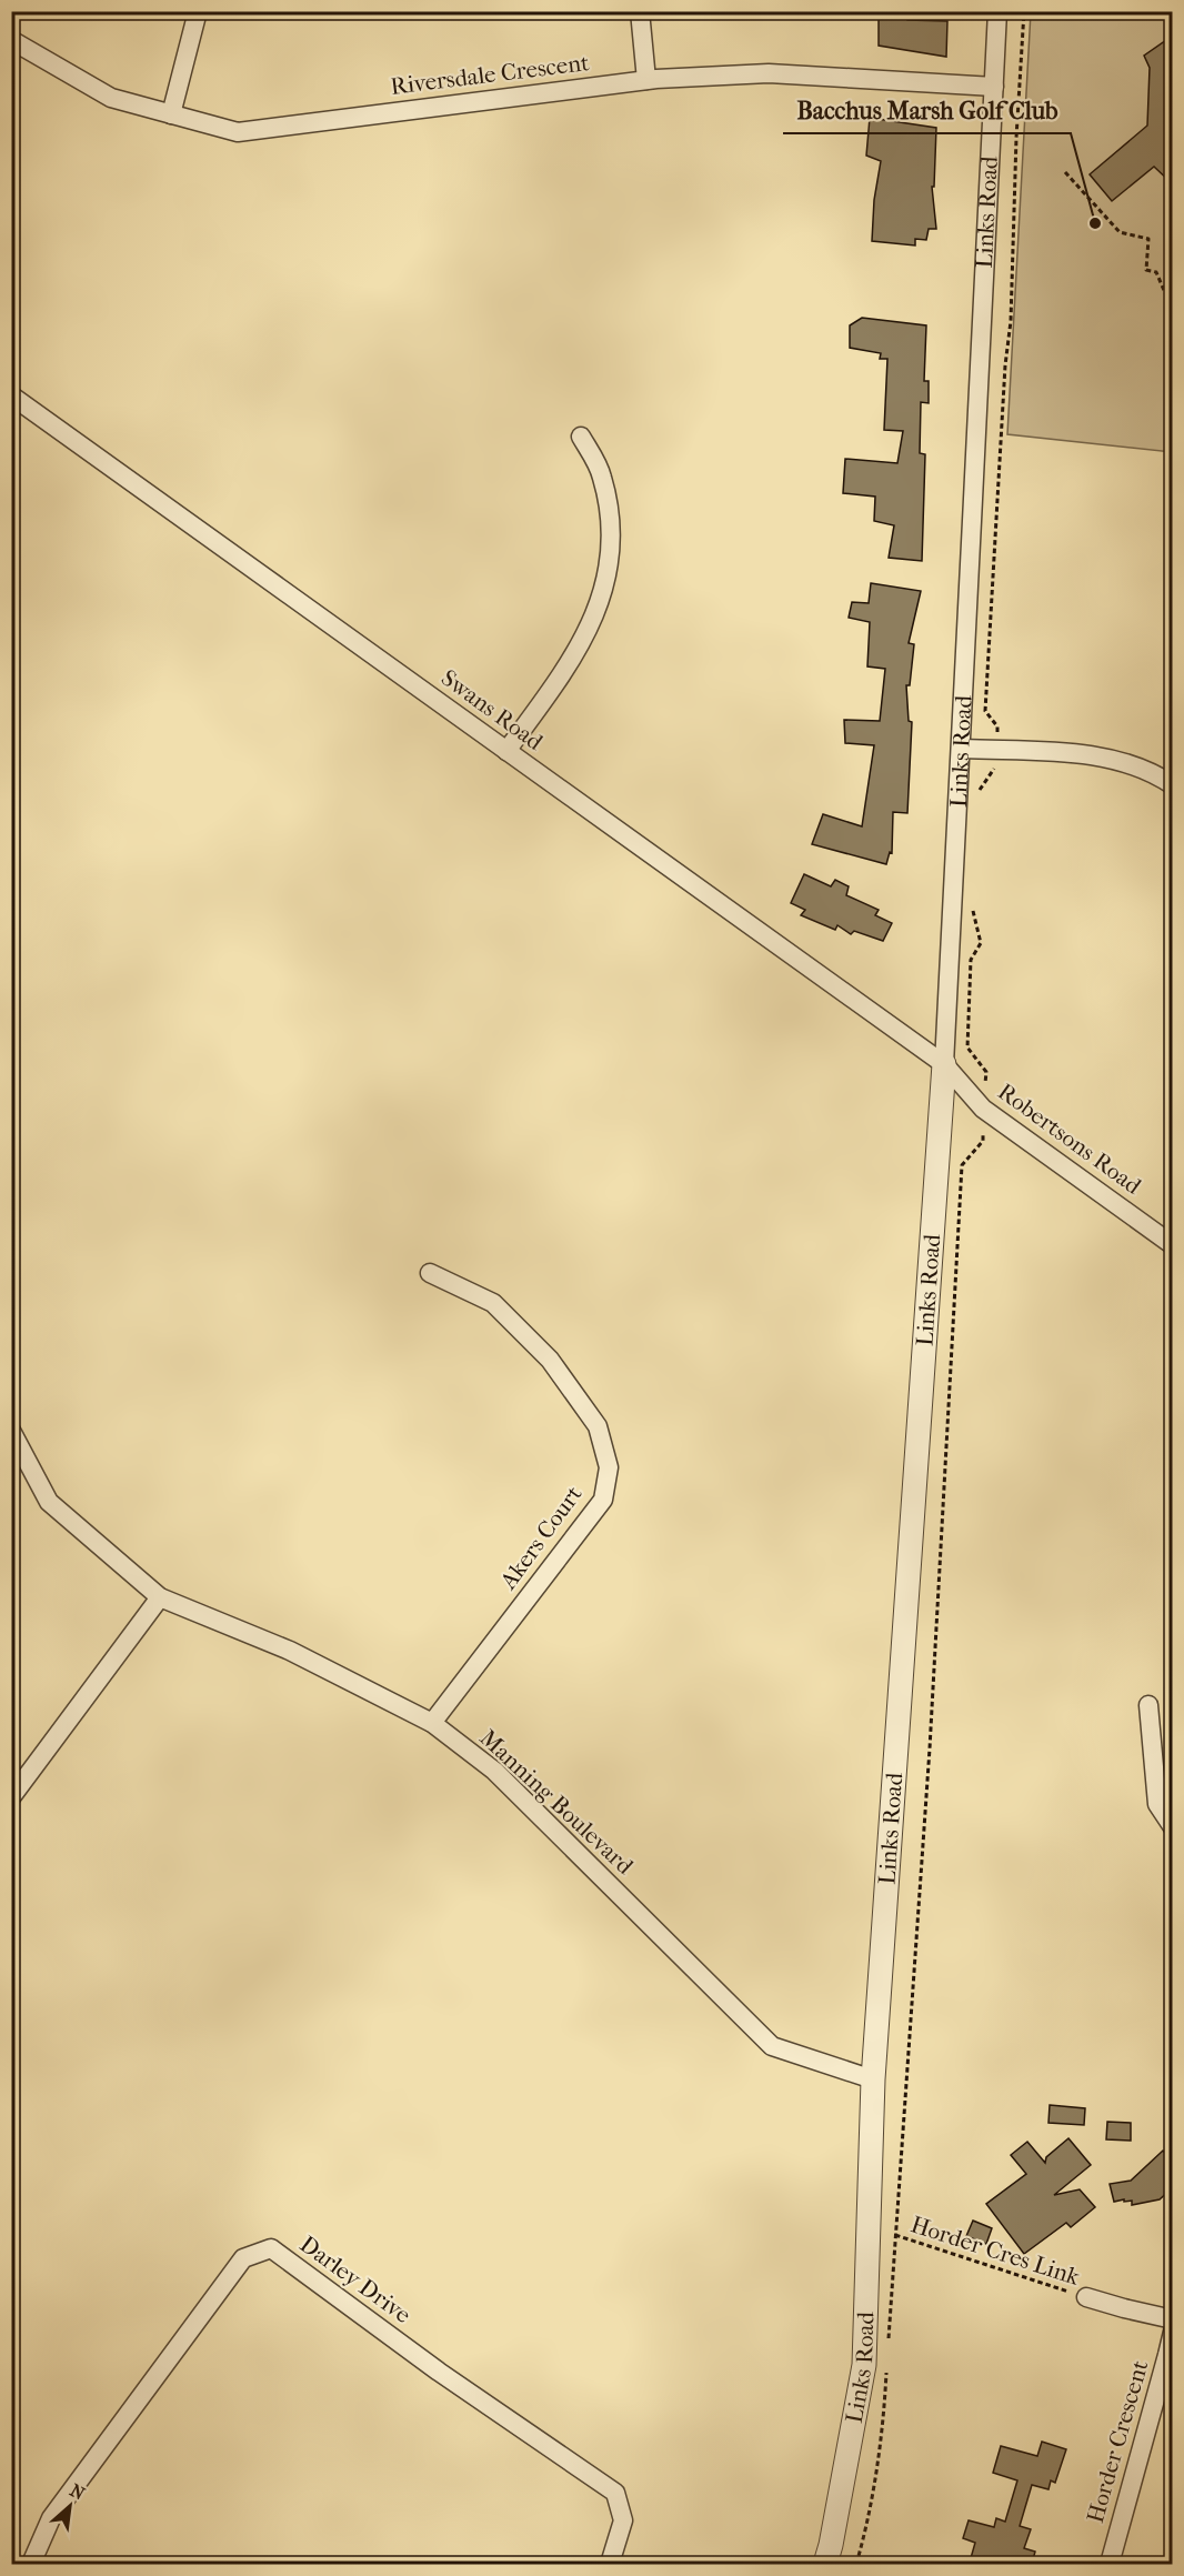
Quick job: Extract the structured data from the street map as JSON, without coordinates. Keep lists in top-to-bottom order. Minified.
{"streets":{"street":["Riversdale Crescent","Links Road","Swans Road","Robertsons Road","Akers Court","Manning Boulevard","Darley Drive","Horder Crescent"],"path":["Horder Cres Link"]},"crossings":[["Riversdale Crescent","Links Road"],["Links Road","Swans Road"],["Links Road","Robertsons Road"],["Links Road","Manning Boulevard"],["Swans Road","Robertsons Road"],["Akers Court","Manning Boulevard"]],"places":["Bacchus Marsh Golf Club"],"north":"top right"}
